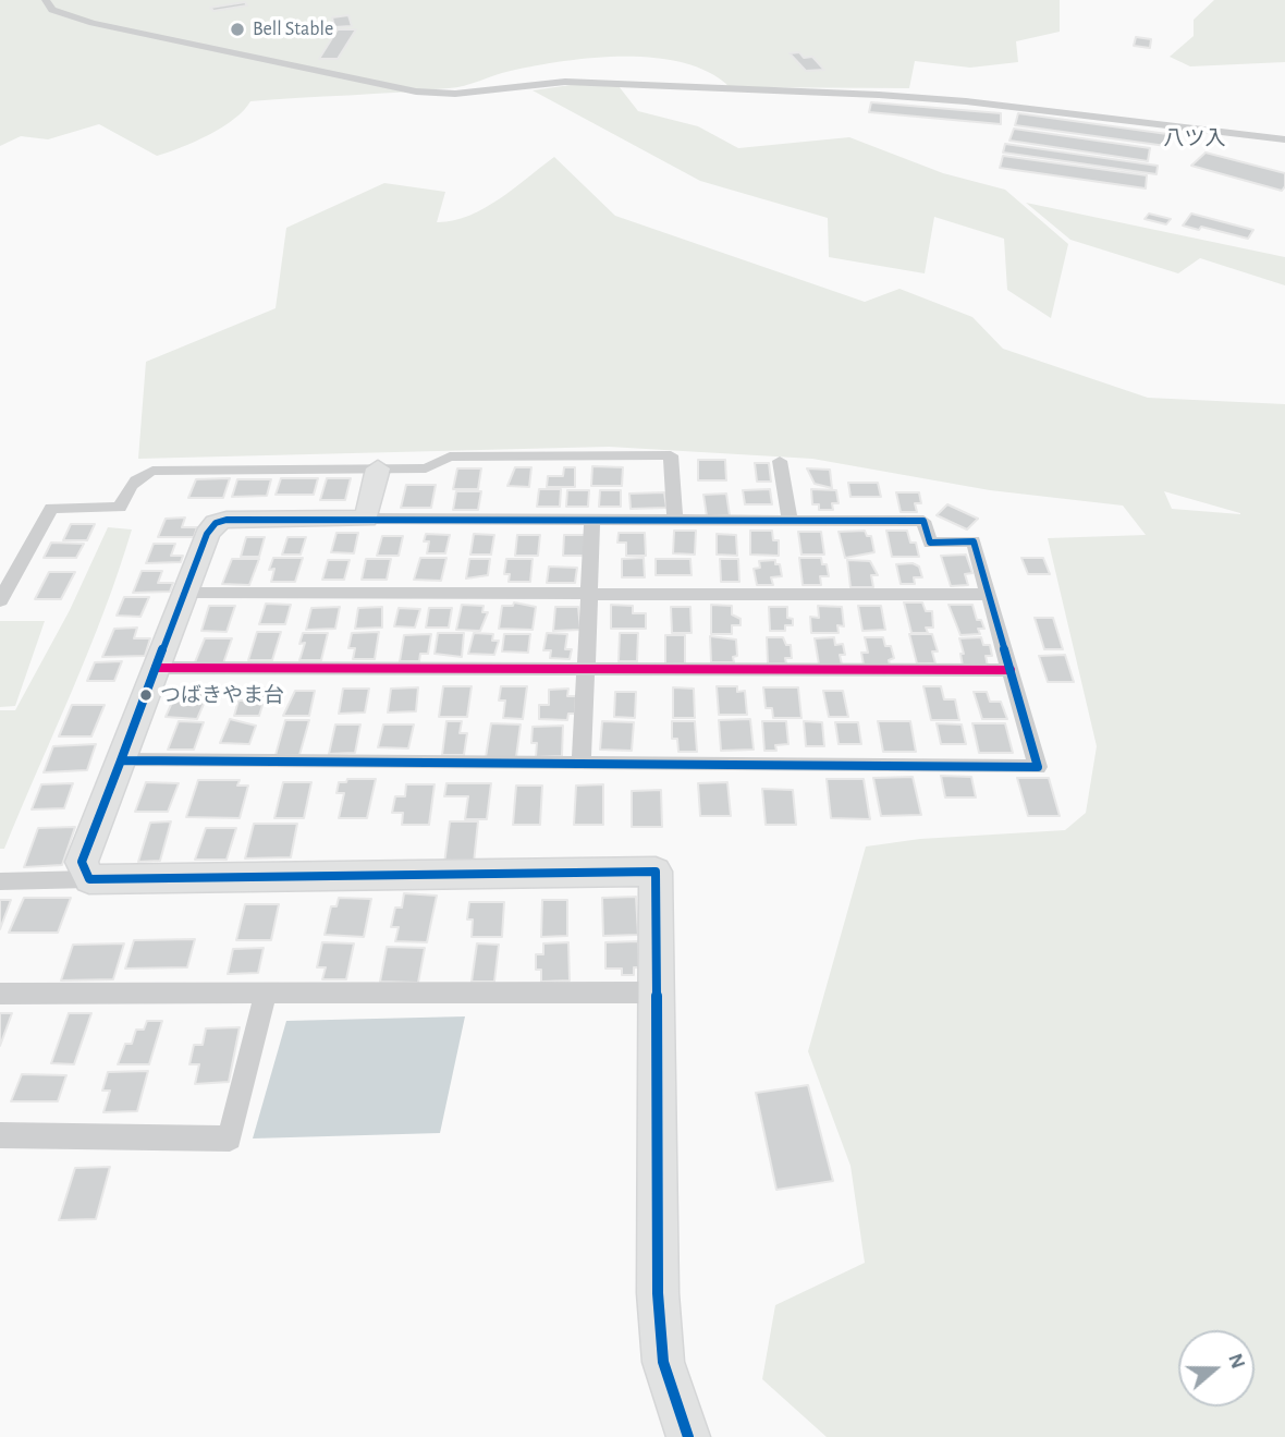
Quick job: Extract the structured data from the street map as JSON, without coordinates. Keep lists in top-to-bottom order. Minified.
{"districts":["八ツ入"],"places":["Bell Stable","つばきやま台"],"north":"right"}
